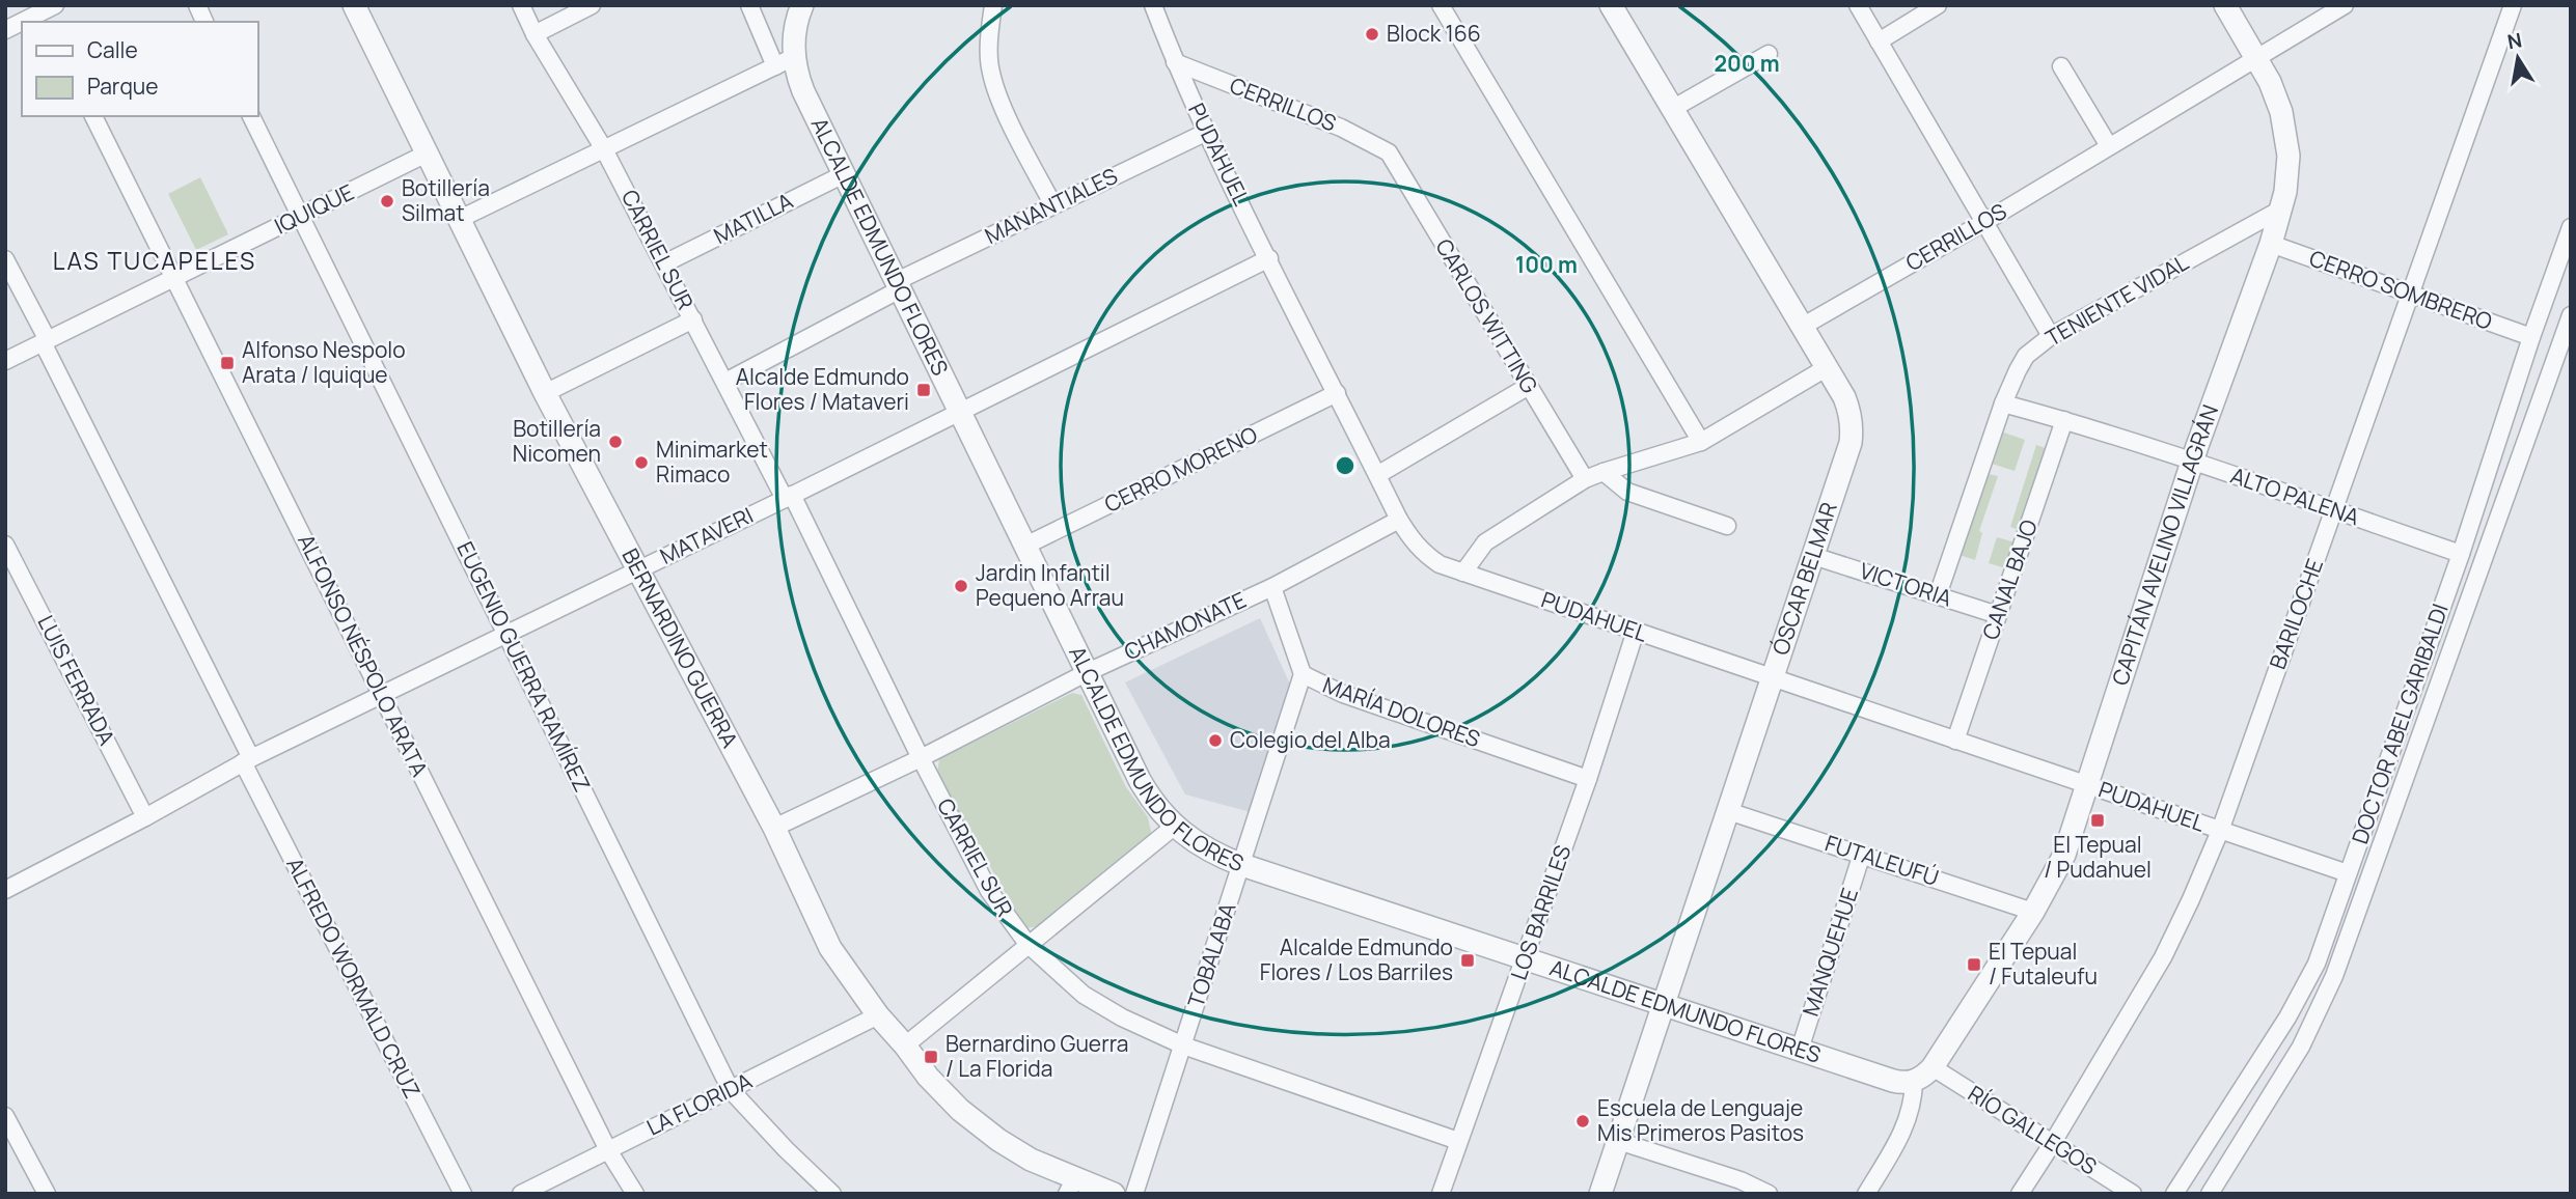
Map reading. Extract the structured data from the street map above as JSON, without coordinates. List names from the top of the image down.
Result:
{
  "streets": {
    "street": [
      "CERRILLOS",
      "PUDAHUEL",
      "MANANTIALES",
      "IQUIQUE",
      "MATILLA",
      "ALCALDE EDMUNDO FLORES",
      "CARRIEL SUR",
      "CERRO SOMBRERO",
      "TENIENTE VIDAL",
      "CARLOS WITTING",
      "CERRO MORENO",
      "ALTO PALENA",
      "MATAVERI",
      "CAPITÁN AVELINO VILLAGRÁN",
      "ÓSCAR BELMAR",
      "CANAL BAJO",
      "VICTORIA",
      "BARILOCHE",
      "CHAMONATE",
      "BERNARDINO GUERRA",
      "ALFONSO NÉSPOLO ARATA",
      "EUGENIO GUERRA RAMÍREZ",
      "LUIS FERRADA",
      "MARÍA DOLORES",
      "DOCTOR ABEL GARIBALDI",
      "FUTALEUFÚ",
      "LOS BARRILES",
      "MANQUEHUE",
      "TOBALABA",
      "ALFREDO WORMALD CRUZ",
      "LA FLORIDA",
      "RÍO GALLEGOS"
    ]
  },
  "crossings": [
    ["CERRILLOS", "PUDAHUEL"],
    ["CERRILLOS", "CARLOS WITTING"],
    ["CERRILLOS", "CAPITÁN AVELINO VILLAGRÁN"],
    ["CERRILLOS", "ÓSCAR BELMAR"],
    ["PUDAHUEL", "MANANTIALES"],
    ["PUDAHUEL", "CERRO MORENO"],
    ["PUDAHUEL", "MATAVERI"],
    ["PUDAHUEL", "CAPITÁN AVELINO VILLAGRÁN"],
    ["PUDAHUEL", "ÓSCAR BELMAR"],
    ["PUDAHUEL", "CANAL BAJO"],
    ["PUDAHUEL", "BARILOCHE"],
    ["PUDAHUEL", "CHAMONATE"],
    ["PUDAHUEL", "DOCTOR ABEL GARIBALDI"],
    ["PUDAHUEL", "LOS BARRILES"],
    ["MANANTIALES", "ALCALDE EDMUNDO FLORES"],
    ["MANANTIALES", "CARRIEL SUR"],
    ["IQUIQUE", "BERNARDINO GUERRA"],
    ["IQUIQUE", "ALFONSO NÉSPOLO ARATA"],
    ["IQUIQUE", "EUGENIO GUERRA RAMÍREZ"],
    ["IQUIQUE", "ALFREDO WORMALD CRUZ"],
    ["MATILLA", "ALCALDE EDMUNDO FLORES"],
    ["MATILLA", "CARRIEL SUR"],
    ["ALCALDE EDMUNDO FLORES", "CERRO MORENO"],
    ["ALCALDE EDMUNDO FLORES", "MATAVERI"],
    ["ALCALDE EDMUNDO FLORES", "CAPITÁN AVELINO VILLAGRÁN"],
    ["ALCALDE EDMUNDO FLORES", "ÓSCAR BELMAR"],
    ["ALCALDE EDMUNDO FLORES", "CHAMONATE"],
    ["ALCALDE EDMUNDO FLORES", "LOS BARRILES"],
    ["ALCALDE EDMUNDO FLORES", "MANQUEHUE"],
    ["ALCALDE EDMUNDO FLORES", "TOBALABA"],
    ["CARRIEL SUR", "MATAVERI"],
    ["CARRIEL SUR", "CHAMONATE"],
    ["CARRIEL SUR", "LOS BARRILES"],
    ["CARRIEL SUR", "TOBALABA"],
    ["CERRO SOMBRERO", "CAPITÁN AVELINO VILLAGRÁN"],
    ["CERRO SOMBRERO", "BARILOCHE"],
    ["CERRO SOMBRERO", "DOCTOR ABEL GARIBALDI"],
    ["TENIENTE VIDAL", "ALTO PALENA"],
    ["TENIENTE VIDAL", "CAPITÁN AVELINO VILLAGRÁN"],
    ["TENIENTE VIDAL", "VICTORIA"],
    ["ALTO PALENA", "CAPITÁN AVELINO VILLAGRÁN"],
    ["ALTO PALENA", "CANAL BAJO"],
    ["ALTO PALENA", "BARILOCHE"],
    ["ALTO PALENA", "DOCTOR ABEL GARIBALDI"],
    ["MATAVERI", "BERNARDINO GUERRA"],
    ["MATAVERI", "ALFONSO NÉSPOLO ARATA"],
    ["MATAVERI", "EUGENIO GUERRA RAMÍREZ"],
    ["MATAVERI", "LUIS FERRADA"],
    ["MATAVERI", "ALFREDO WORMALD CRUZ"],
    ["CAPITÁN AVELINO VILLAGRÁN", "FUTALEUFÚ"],
    ["CAPITÁN AVELINO VILLAGRÁN", "RÍO GALLEGOS"],
    ["ÓSCAR BELMAR", "VICTORIA"],
    ["ÓSCAR BELMAR", "FUTALEUFÚ"],
    ["CANAL BAJO", "VICTORIA"],
    ["BARILOCHE", "RÍO GALLEGOS"],
    ["CHAMONATE", "BERNARDINO GUERRA"],
    ["CHAMONATE", "MARÍA DOLORES"],
    ["BERNARDINO GUERRA", "LA FLORIDA"],
    ["ALFONSO NÉSPOLO ARATA", "LA FLORIDA"],
    ["EUGENIO GUERRA RAMÍREZ", "LA FLORIDA"],
    ["MARÍA DOLORES", "LOS BARRILES"],
    ["MARÍA DOLORES", "TOBALABA"],
    ["FUTALEUFÚ", "MANQUEHUE"]
  ],
  "districts": ["LAS TUCAPELES"],
  "places": {
    "other": [
      "Block 166",
      "Botillería Silmat",
      "Botillería Nicomen",
      "Minimarket Rimaco",
      "Jardin Infantil Pequeno Arrau",
      "Colegio del Alba",
      "Escuela de Lenguaje Mis Primeros Pasitos"
    ],
    "transit": [
      "Alfonso Nespolo Arata / Iquique",
      "Alcalde Edmundo Flores / Mataveri",
      "El Tepual / Pudahuel",
      "Alcalde Edmundo Flores / Los Barriles",
      "El Tepual / Futaleufu",
      "Bernardino Guerra / La Florida"
    ]
  },
  "legend": ["Calle", "Parque"],
  "north": "top",
  "rings": ["200 m", "100 m"]
}
